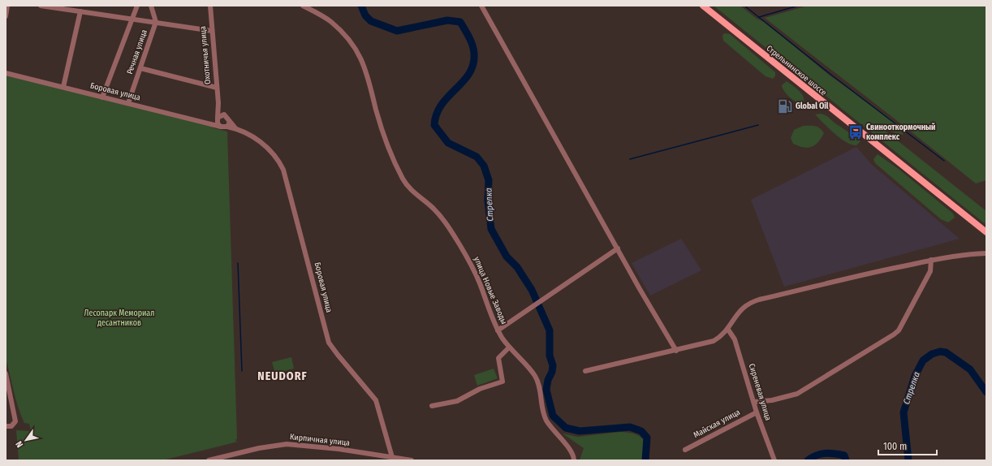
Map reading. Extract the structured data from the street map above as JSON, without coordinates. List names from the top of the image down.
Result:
{
  "streets": {
    "main road": ["Стрельнинское шоссе"],
    "street": [
      "Речная улица",
      "Охотничья улица",
      "Боровая улица",
      "улица Новые Заводы",
      "Сиреневая улица",
      "Майская улица",
      "Кирпичная улица"
    ]
  },
  "crossings": [
    ["Речная улица", "Боровая улица"],
    ["Охотничья улица", "Боровая улица"],
    ["Боровая улица", "Кирпичная улица"],
    ["Сиреневая улица", "Майская улица"]
  ],
  "districts": ["NEUDORF"],
  "water": ["Стрелка"],
  "parks": ["Лесопарк Мемориал десантников"],
  "places": {
    "fuel station": ["Global Oil"],
    "bus stop": ["Свинооткормочный комплекс"]
  },
  "scale_bar": "100 m",
  "north": "bottom left"
}
